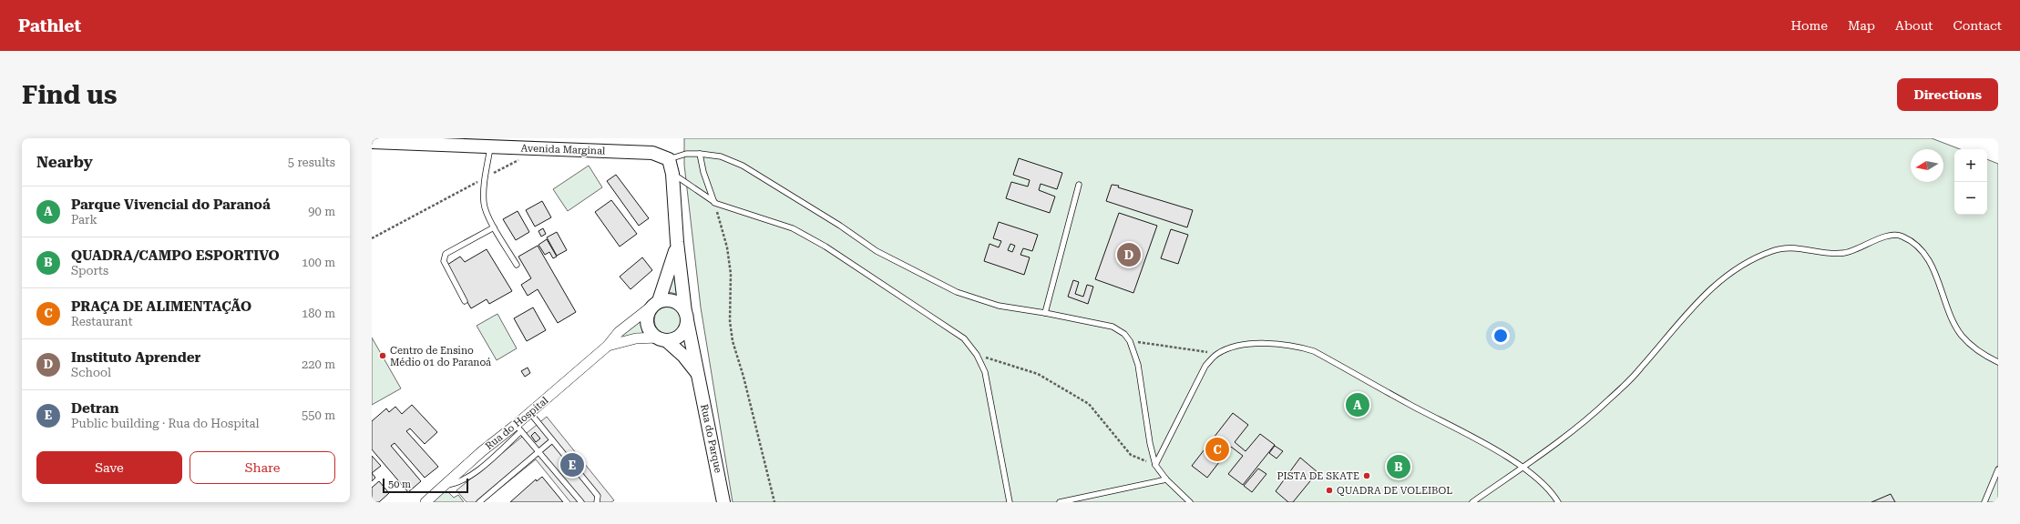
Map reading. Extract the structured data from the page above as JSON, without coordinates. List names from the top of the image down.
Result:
{
  "streets": {
    "street": ["Avenida Marginal", "Rua do Hospital", "Rua do Parque"]
  },
  "places": ["Centro de Ensino Médio 01 do Paranoá", "PISTA DE SKATE", "QUADRA DE VOLEIBOL"],
  "scale_bar": "50 m",
  "north": "left",
  "page": {
    "header": "Pathlet",
    "nav": [
      "Home",
      "Map",
      "About",
      "Contact"
    ],
    "buttons": [
      "Directions",
      ["Save", "Share"]
    ],
    "title": "Find us",
    "heading": ["Nearby", "5 results"],
    "map_buttons": ["+", "−"],
    "list": [
      {
        "mark": "A",
        "name": "Parque Vivencial do Paranoá",
        "note": "Park",
        "value": "90 m"
      },
      {
        "mark": "B",
        "name": "QUADRA/CAMPO ESPORTIVO",
        "note": "Sports",
        "value": "100 m"
      },
      {
        "mark": "C",
        "name": "PRAÇA DE ALIMENTAÇÃO",
        "note": "Restaurant",
        "value": "180 m"
      },
      {
        "mark": "D",
        "name": "Instituto Aprender",
        "note": "School",
        "value": "220 m"
      },
      {
        "mark": "E",
        "name": "Detran",
        "note": "Public building · Rua do Hospital",
        "value": "550 m"
      }
    ],
    "pins": [
      "D",
      "A",
      "C",
      "E",
      "B"
    ],
    "scale": "50 m"
  }
}
